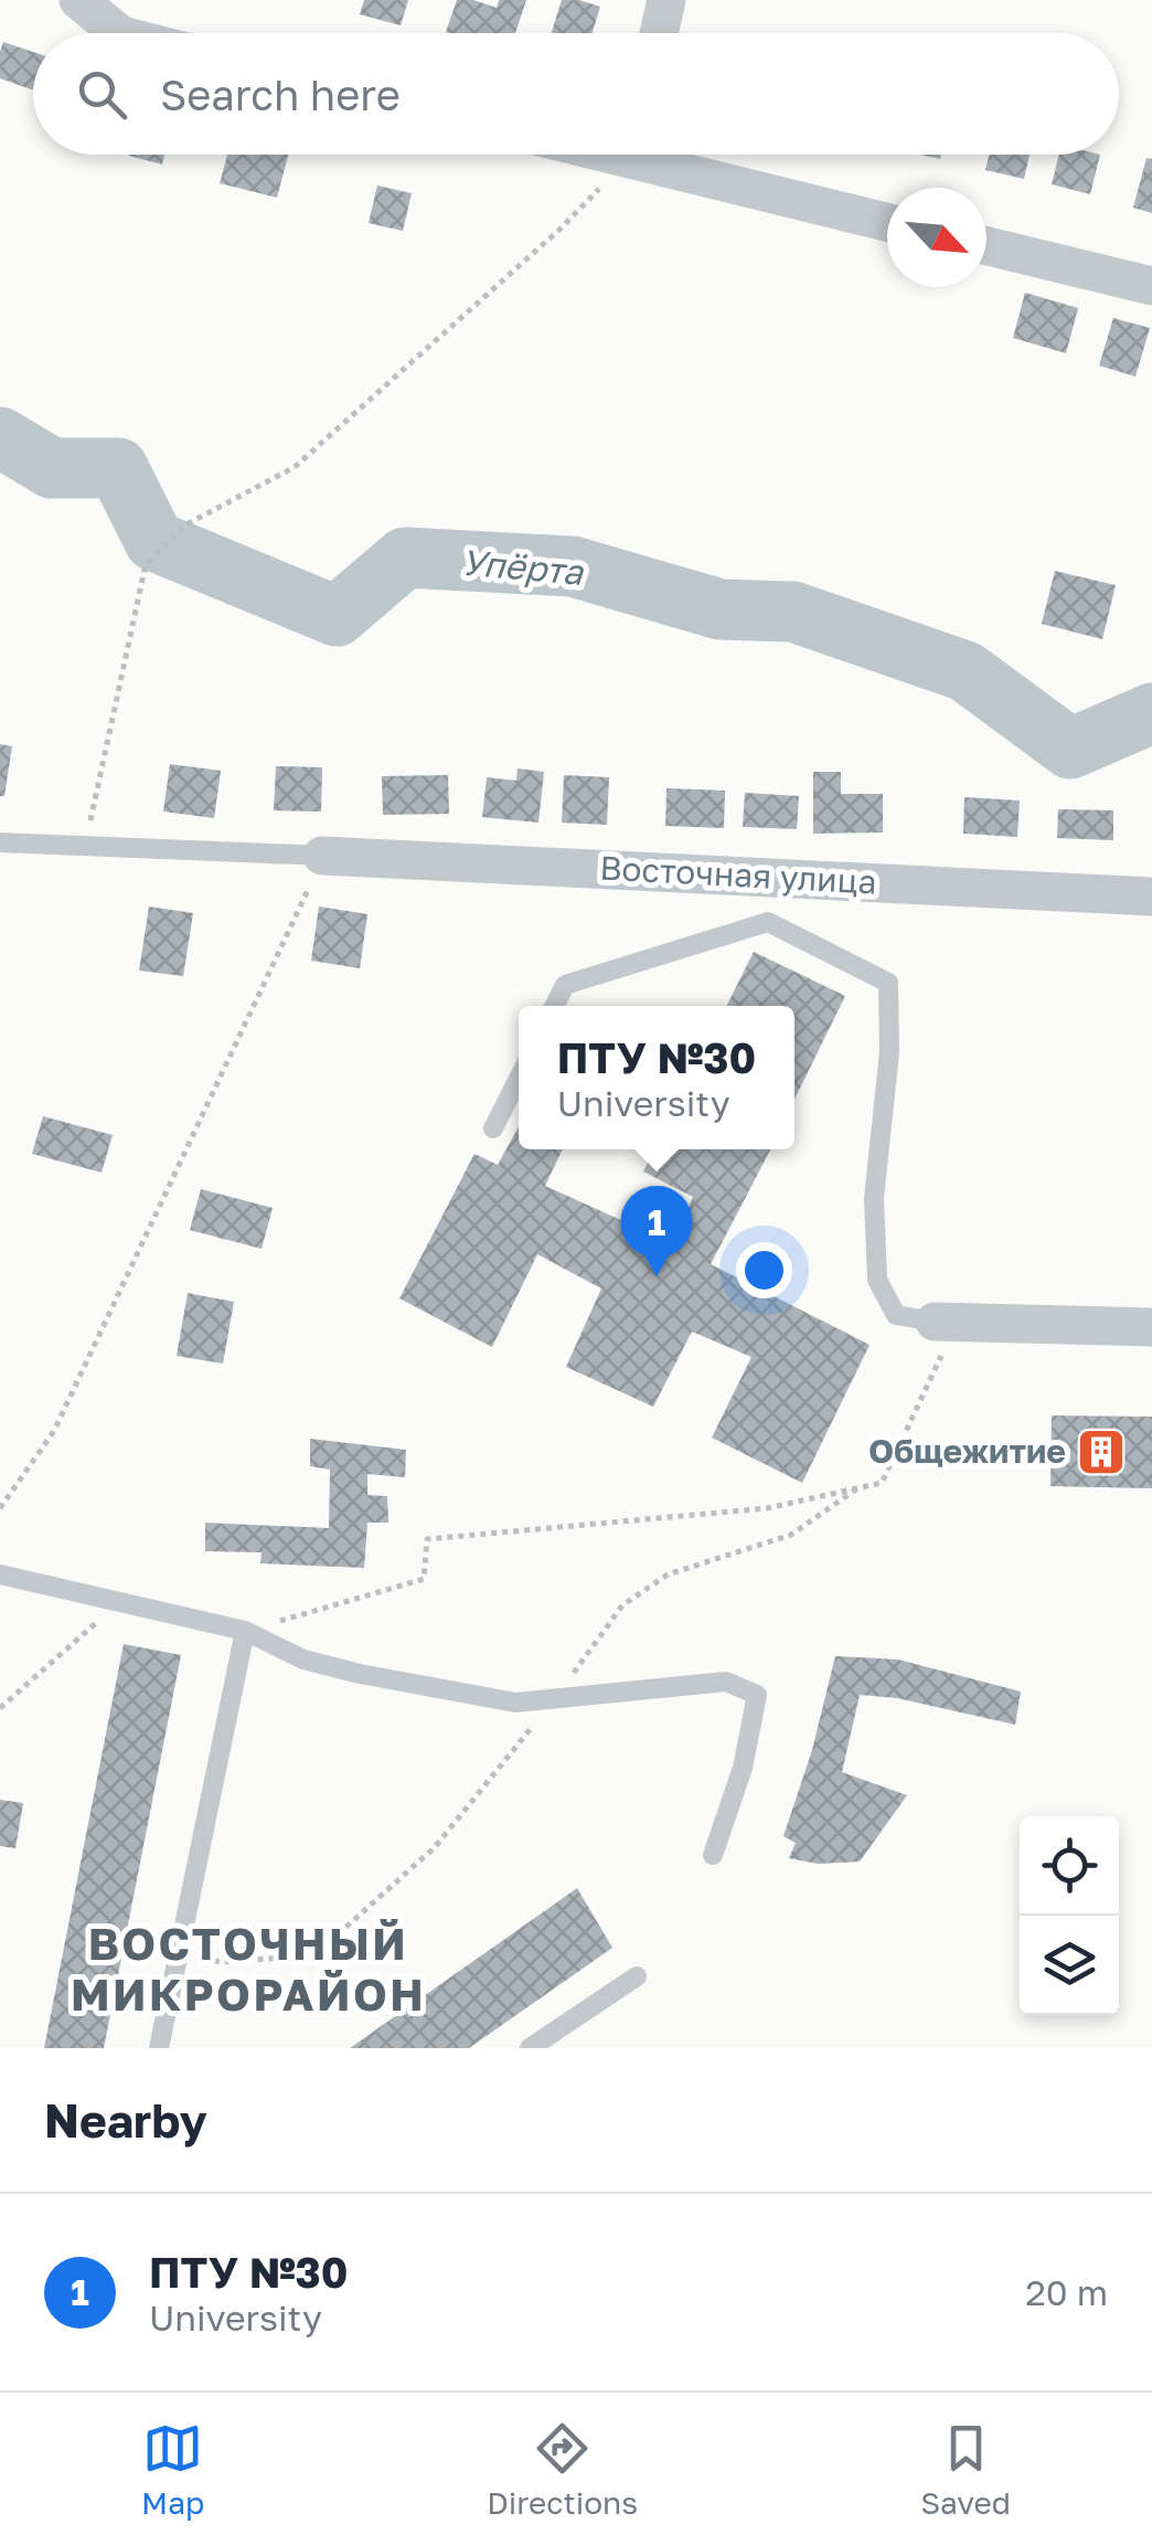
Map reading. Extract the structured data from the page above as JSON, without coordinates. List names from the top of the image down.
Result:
{
  "streets": {
    "street": ["Восточная улица"]
  },
  "districts": ["ВОСТОЧНЫЙ МИКРОРАЙОН"],
  "water": ["Упёрта"],
  "places": {
    "building": ["Общежитие"]
  },
  "north": "bottom right",
  "page": {
    "search": "Search here",
    "popup": ["ПТУ №30", "University"],
    "pins": "1",
    "heading": "Nearby",
    "list": [
      {
        "mark": "1",
        "name": "ПТУ №30",
        "note": "University",
        "value": "20 m"
      }
    ],
    "nav": ["Map", "Directions", "Saved"]
  }
}
